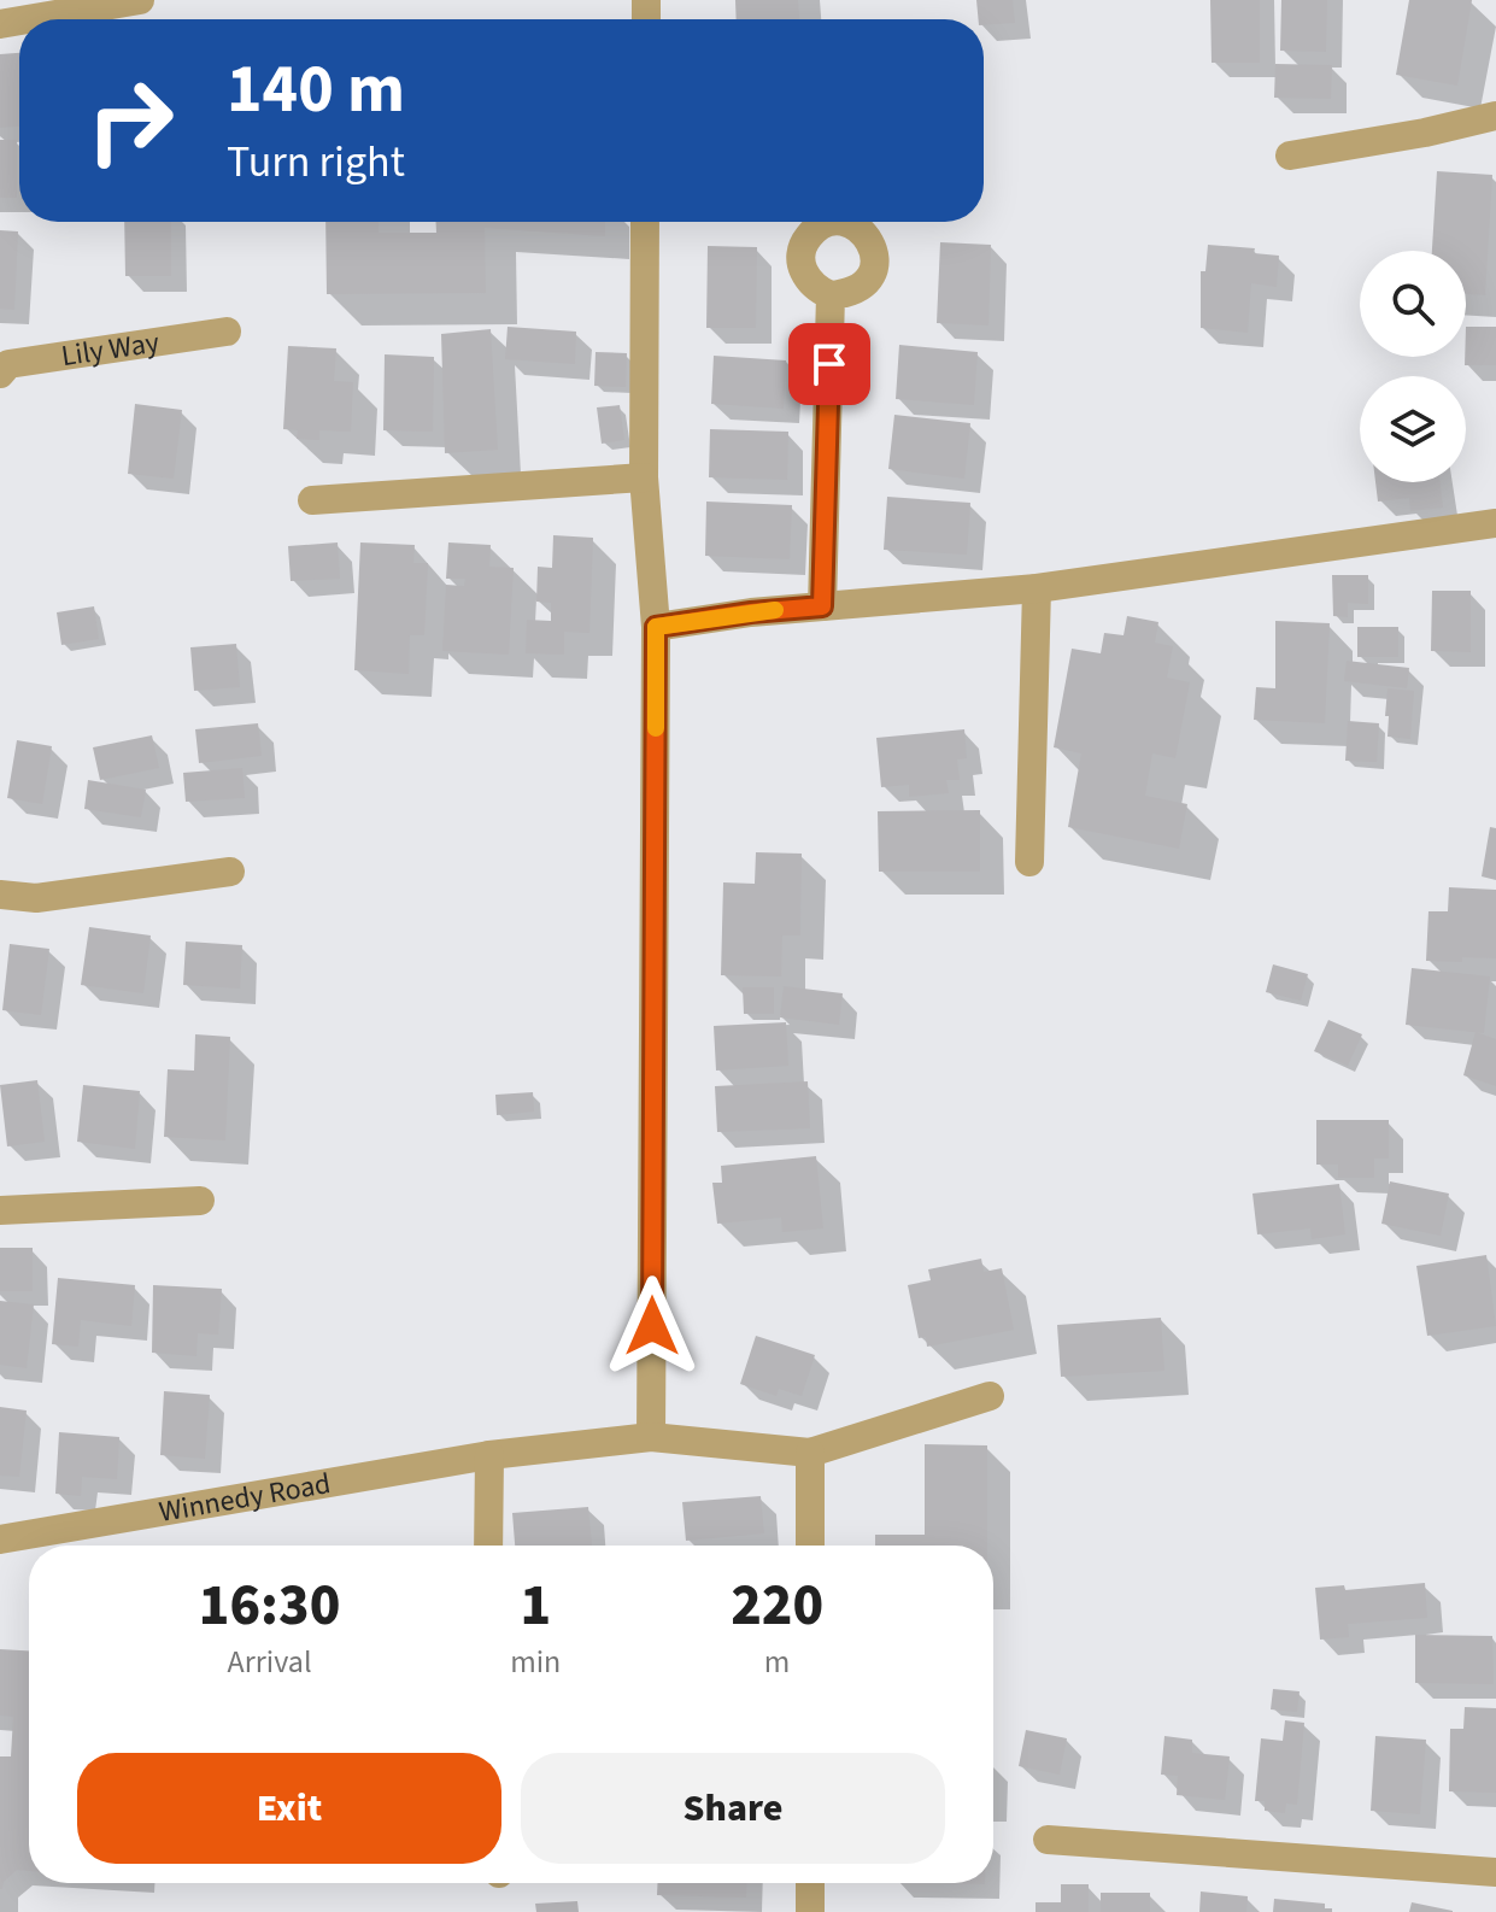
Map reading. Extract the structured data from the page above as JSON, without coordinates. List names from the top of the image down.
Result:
{
  "streets": {
    "street": ["Lily Way", "Winnedy Road"]
  },
  "page": {
    "turn": ["140 m", "Turn right"],
    "eta": [
      "16:30",
      "Arrival",
      "1",
      "min",
      "220",
      "m"
    ],
    "buttons": ["Exit", "Share"]
  }
}
